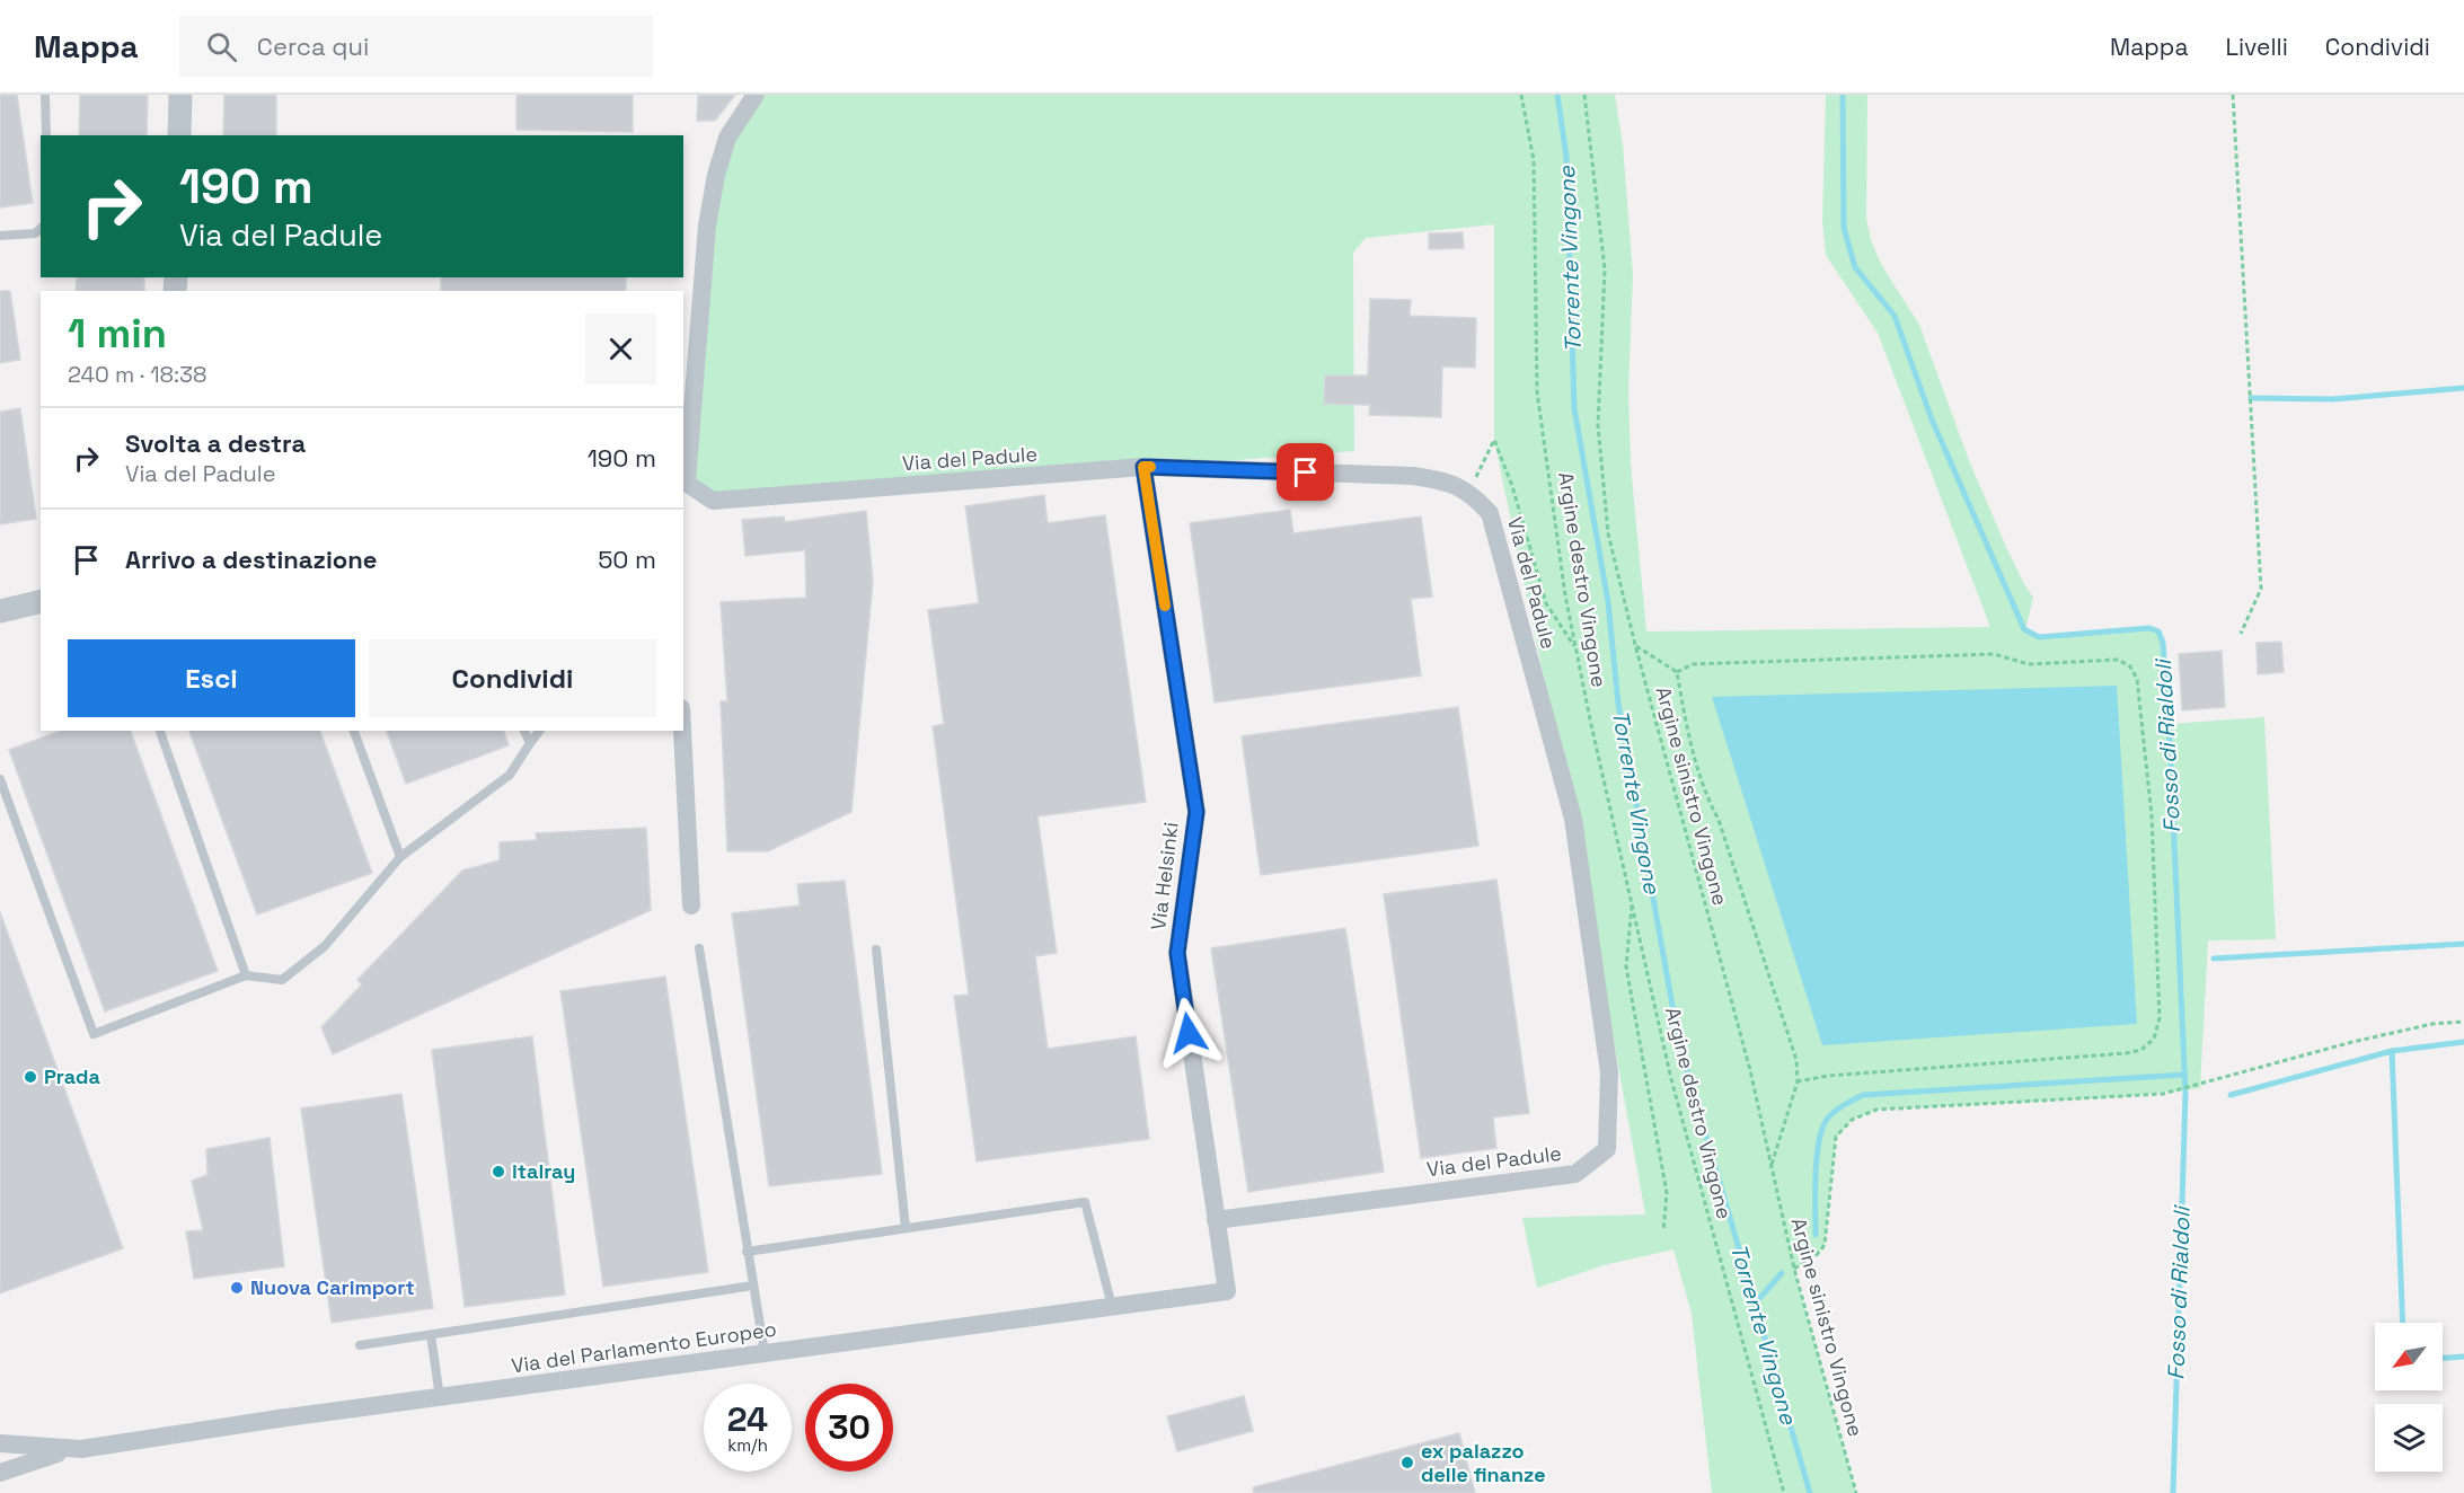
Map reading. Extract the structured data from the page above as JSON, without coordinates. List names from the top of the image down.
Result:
{
  "streets": {
    "street": ["Via del Padule", "Via Helsinki", "Via del Parlamento Europeo"],
    "path": ["Argine destro Vingone", "Argine sinistro Vingone"]
  },
  "crossings": [
    ["Via del Padule", "Via Helsinki"],
    ["Via Helsinki", "Via del Parlamento Europeo"]
  ],
  "water": ["Torrente Vingone", "Fosso di Rialdoli"],
  "places": [
    "Prada",
    "italray",
    "Nuova Carimport",
    "ex palazzo delle finanze"
  ],
  "north": "bottom left",
  "page": {
    "header": "Mappa",
    "search": "Cerca qui",
    "nav": ["Mappa", "Livelli", "Condividi"],
    "turn": ["190 m", "Via del Padule"],
    "heading": ["1 min", "240 m · 18:38"],
    "list": [
      {
        "name": "Svolta a destra",
        "note": "Via del Padule",
        "value": "190 m"
      },
      {
        "name": "Arrivo a destinazione",
        "value": "50 m"
      }
    ],
    "buttons": ["Esci", "Condividi"],
    "speed": "24 km/h",
    "limit": "30"
  }
}
